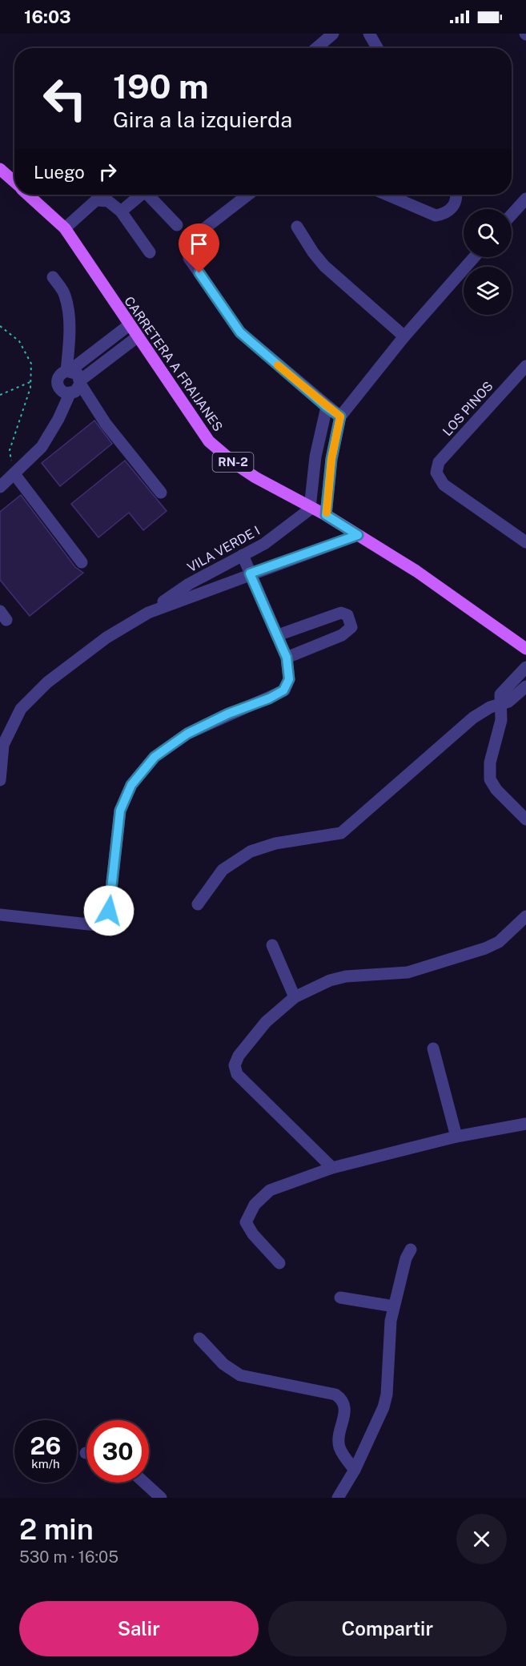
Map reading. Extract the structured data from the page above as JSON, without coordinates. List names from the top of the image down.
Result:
{
  "streets": {
    "main road": ["CARRETERA A FRAIJANES", "RN-2"],
    "street": ["LOS PINOS", "VILA VERDE I"]
  },
  "crossings": [
    ["CARRETERA A FRAIJANES", "VILA VERDE I"]
  ],
  "page": {
    "status": "16:03",
    "turn": ["190 m", "Gira a la izquierda"],
    "then": "Luego",
    "speed": "26 km/h",
    "limit": "30",
    "heading": ["2 min", "530 m · 16:05"],
    "buttons": ["Salir", "Compartir"]
  }
}
